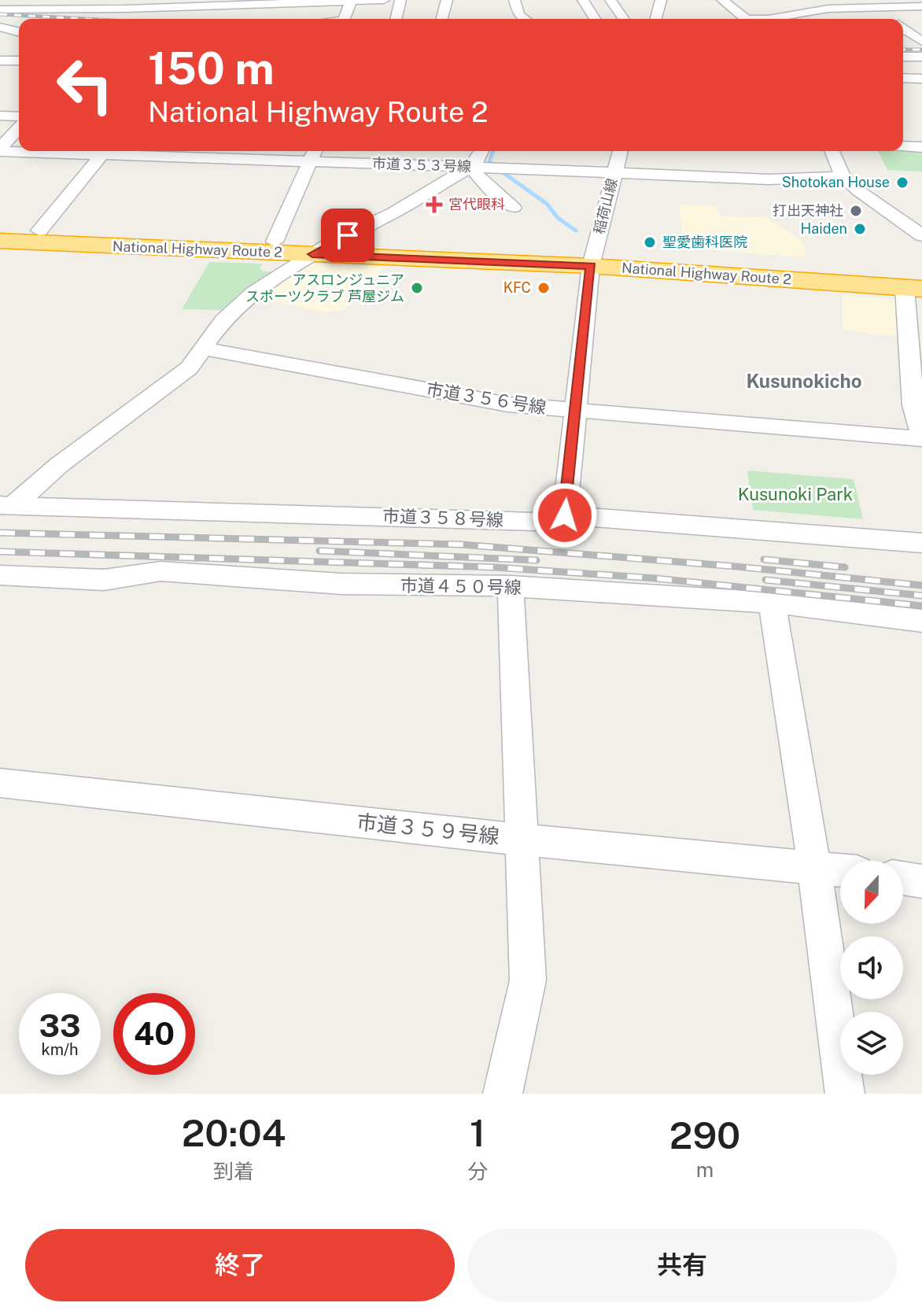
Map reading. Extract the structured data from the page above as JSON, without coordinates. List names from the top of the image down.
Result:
{
  "streets": {
    "highway": ["National Highway Route 2"],
    "street": [
      "市道３５３号線",
      "稲荷山線",
      "市道３５６号線",
      "市道３５８号線",
      "市道４５０号線",
      "市道３５９号線"
    ]
  },
  "crossings": [
    ["市道３５３号線", "稲荷山線"],
    ["稲荷山線", "National Highway Route 2"],
    ["稲荷山線", "市道３５６号線"],
    ["稲荷山線", "市道３５８号線"]
  ],
  "districts": ["Kusunokicho"],
  "parks": ["Kusunoki Park"],
  "places": {
    "other": [
      "Shotokan House",
      "打出天神社",
      "Haiden",
      "聖愛歯科医院",
      "アスロンジュニア スポーツクラブ 芦屋ジム",
      "KFC"
    ],
    "health": ["宮代眼科"]
  },
  "north": "bottom",
  "page": {
    "turn": ["150 m", "National Highway Route 2"],
    "speed": "33 km/h",
    "limit": "40",
    "eta": [
      "20:04",
      "到着",
      "1",
      "分",
      "290",
      "m"
    ],
    "buttons": ["終了", "共有"]
  }
}
